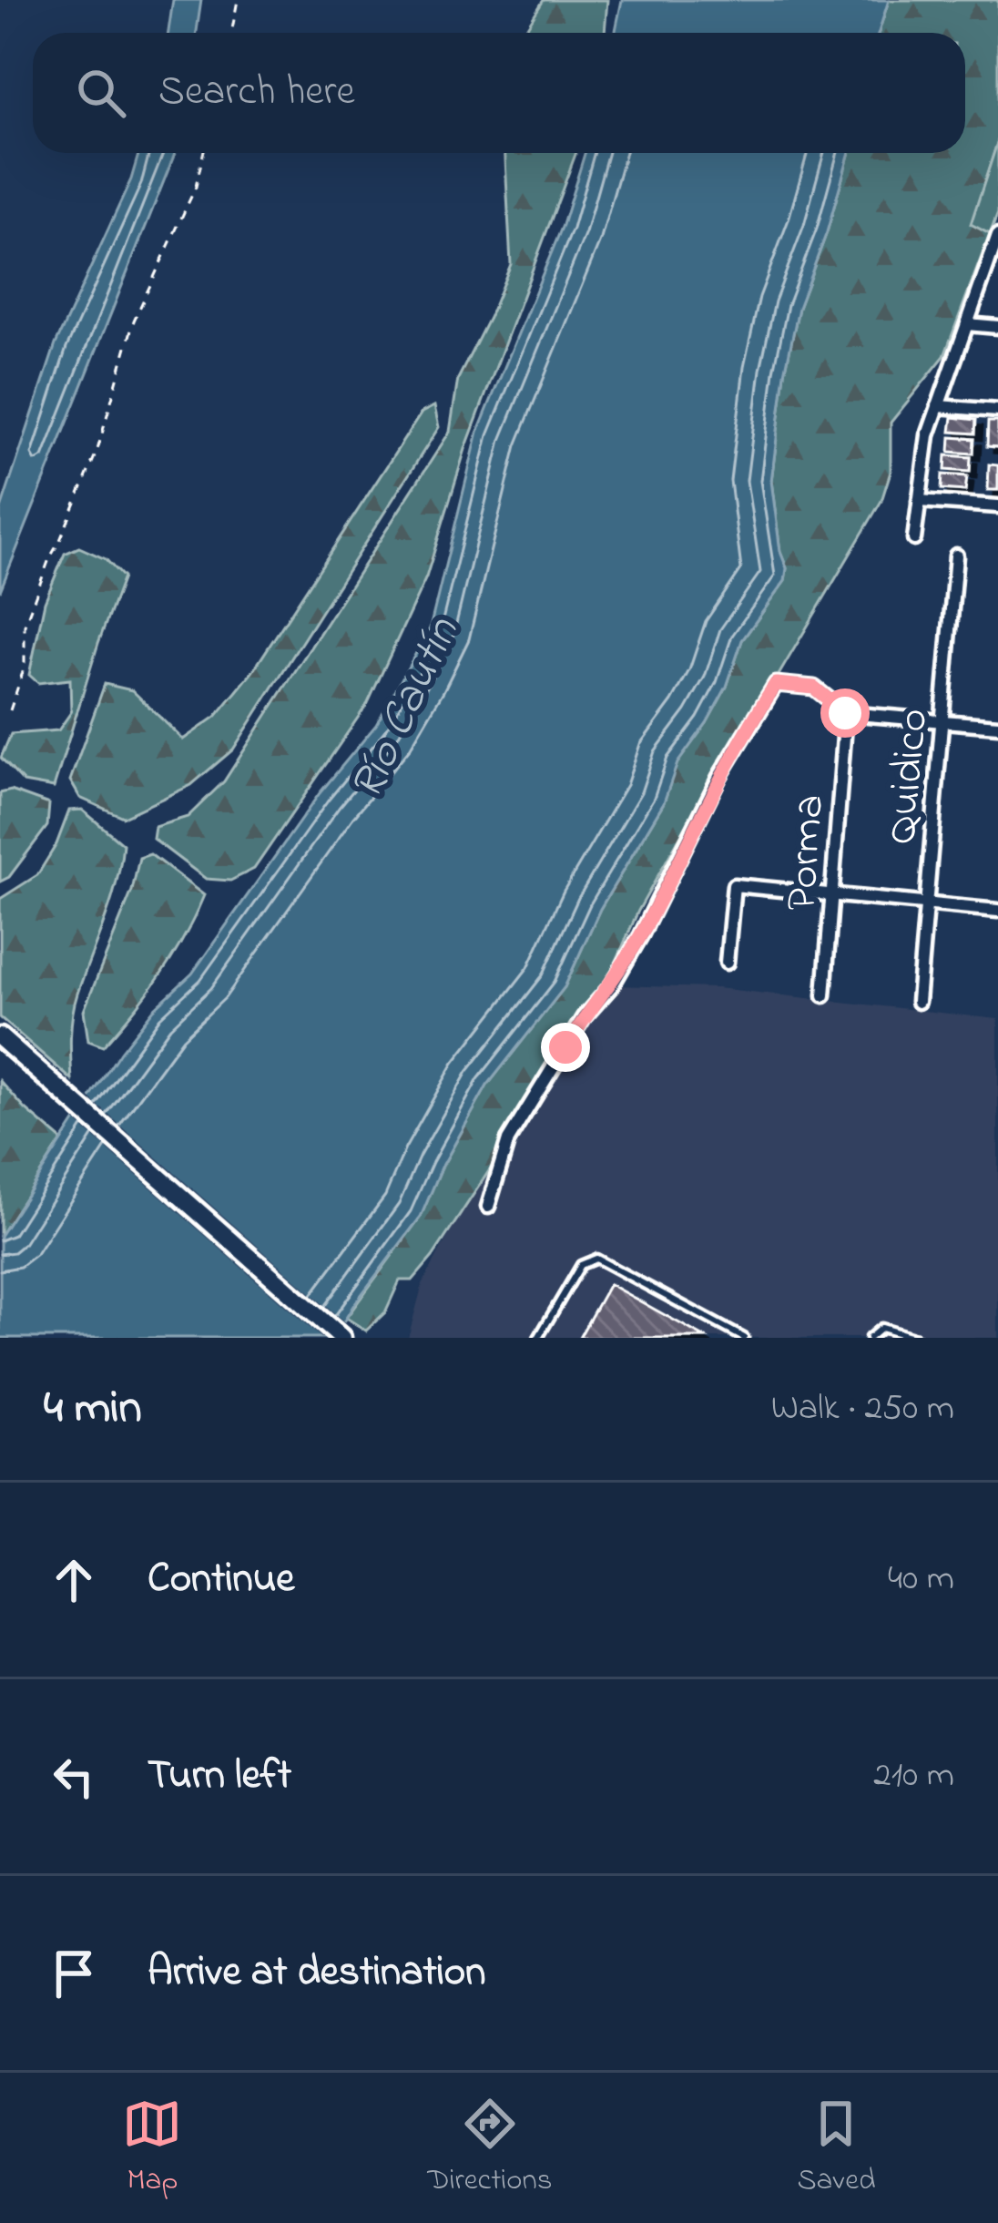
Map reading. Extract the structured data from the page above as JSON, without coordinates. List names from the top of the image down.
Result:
{
  "streets": {
    "street": ["Quidico", "Porma"]
  },
  "water": ["Río Cautín"],
  "page": {
    "search": "Search here",
    "heading": ["4 min", "Walk · 250 m"],
    "list": [
      ["Continue", "40 m"],
      ["Turn left", "210 m"],
      "Arrive at destination"
    ],
    "nav": ["Map", "Directions", "Saved"]
  }
}
